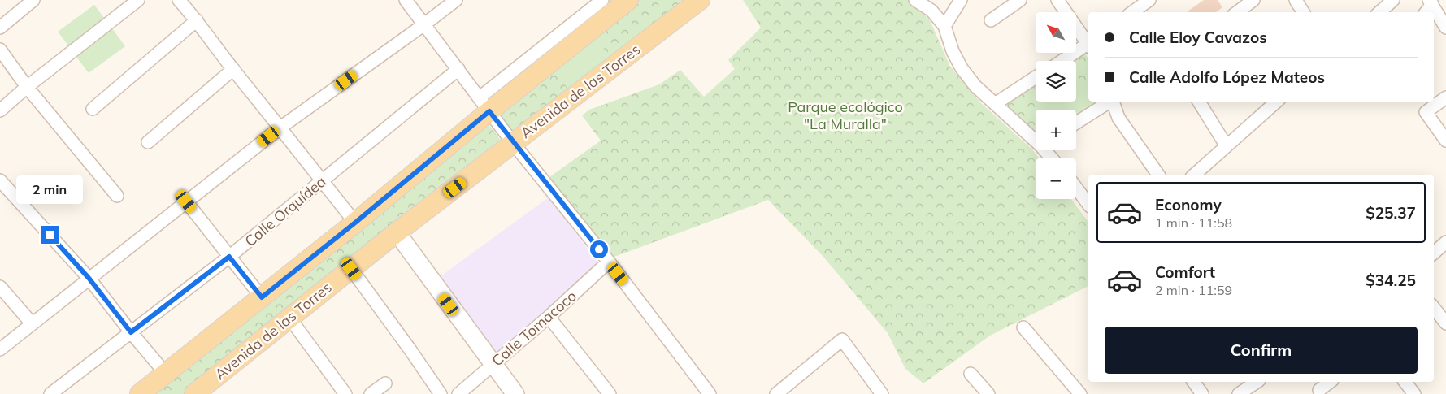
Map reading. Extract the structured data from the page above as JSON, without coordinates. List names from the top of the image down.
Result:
{
  "streets": {
    "main road": ["Avenida de las Torres"],
    "street": ["Calle Orquídea", "Calle Tomacoco"]
  },
  "parks": ["Parque ecológico \"La Muralla\""],
  "north": "top left",
  "page": {
    "map_buttons": ["+", "−"],
    "banner": ["Calle Eloy Cavazos", "Calle Adolfo López Mateos"],
    "bubble": "2 min",
    "list": [
      {
        "name": "Economy",
        "note": "1 min · 11:58",
        "value": "$25.37"
      },
      {
        "name": "Comfort",
        "note": "2 min · 11:59",
        "value": "$34.25"
      }
    ],
    "buttons": "Confirm"
  }
}
